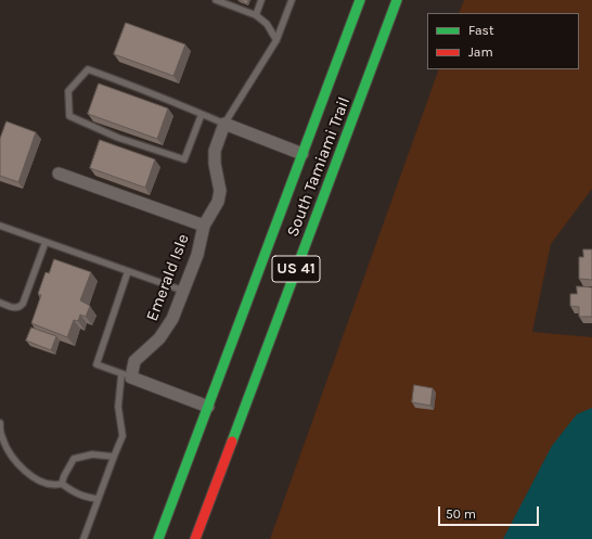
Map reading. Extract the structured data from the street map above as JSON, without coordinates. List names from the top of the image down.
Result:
{
  "streets": {
    "main road": ["South Tamiami Trail", "US 41"],
    "street": ["Emerald Isle"]
  },
  "legend": ["Fast", "Jam"],
  "scale_bar": "50 m"
}
